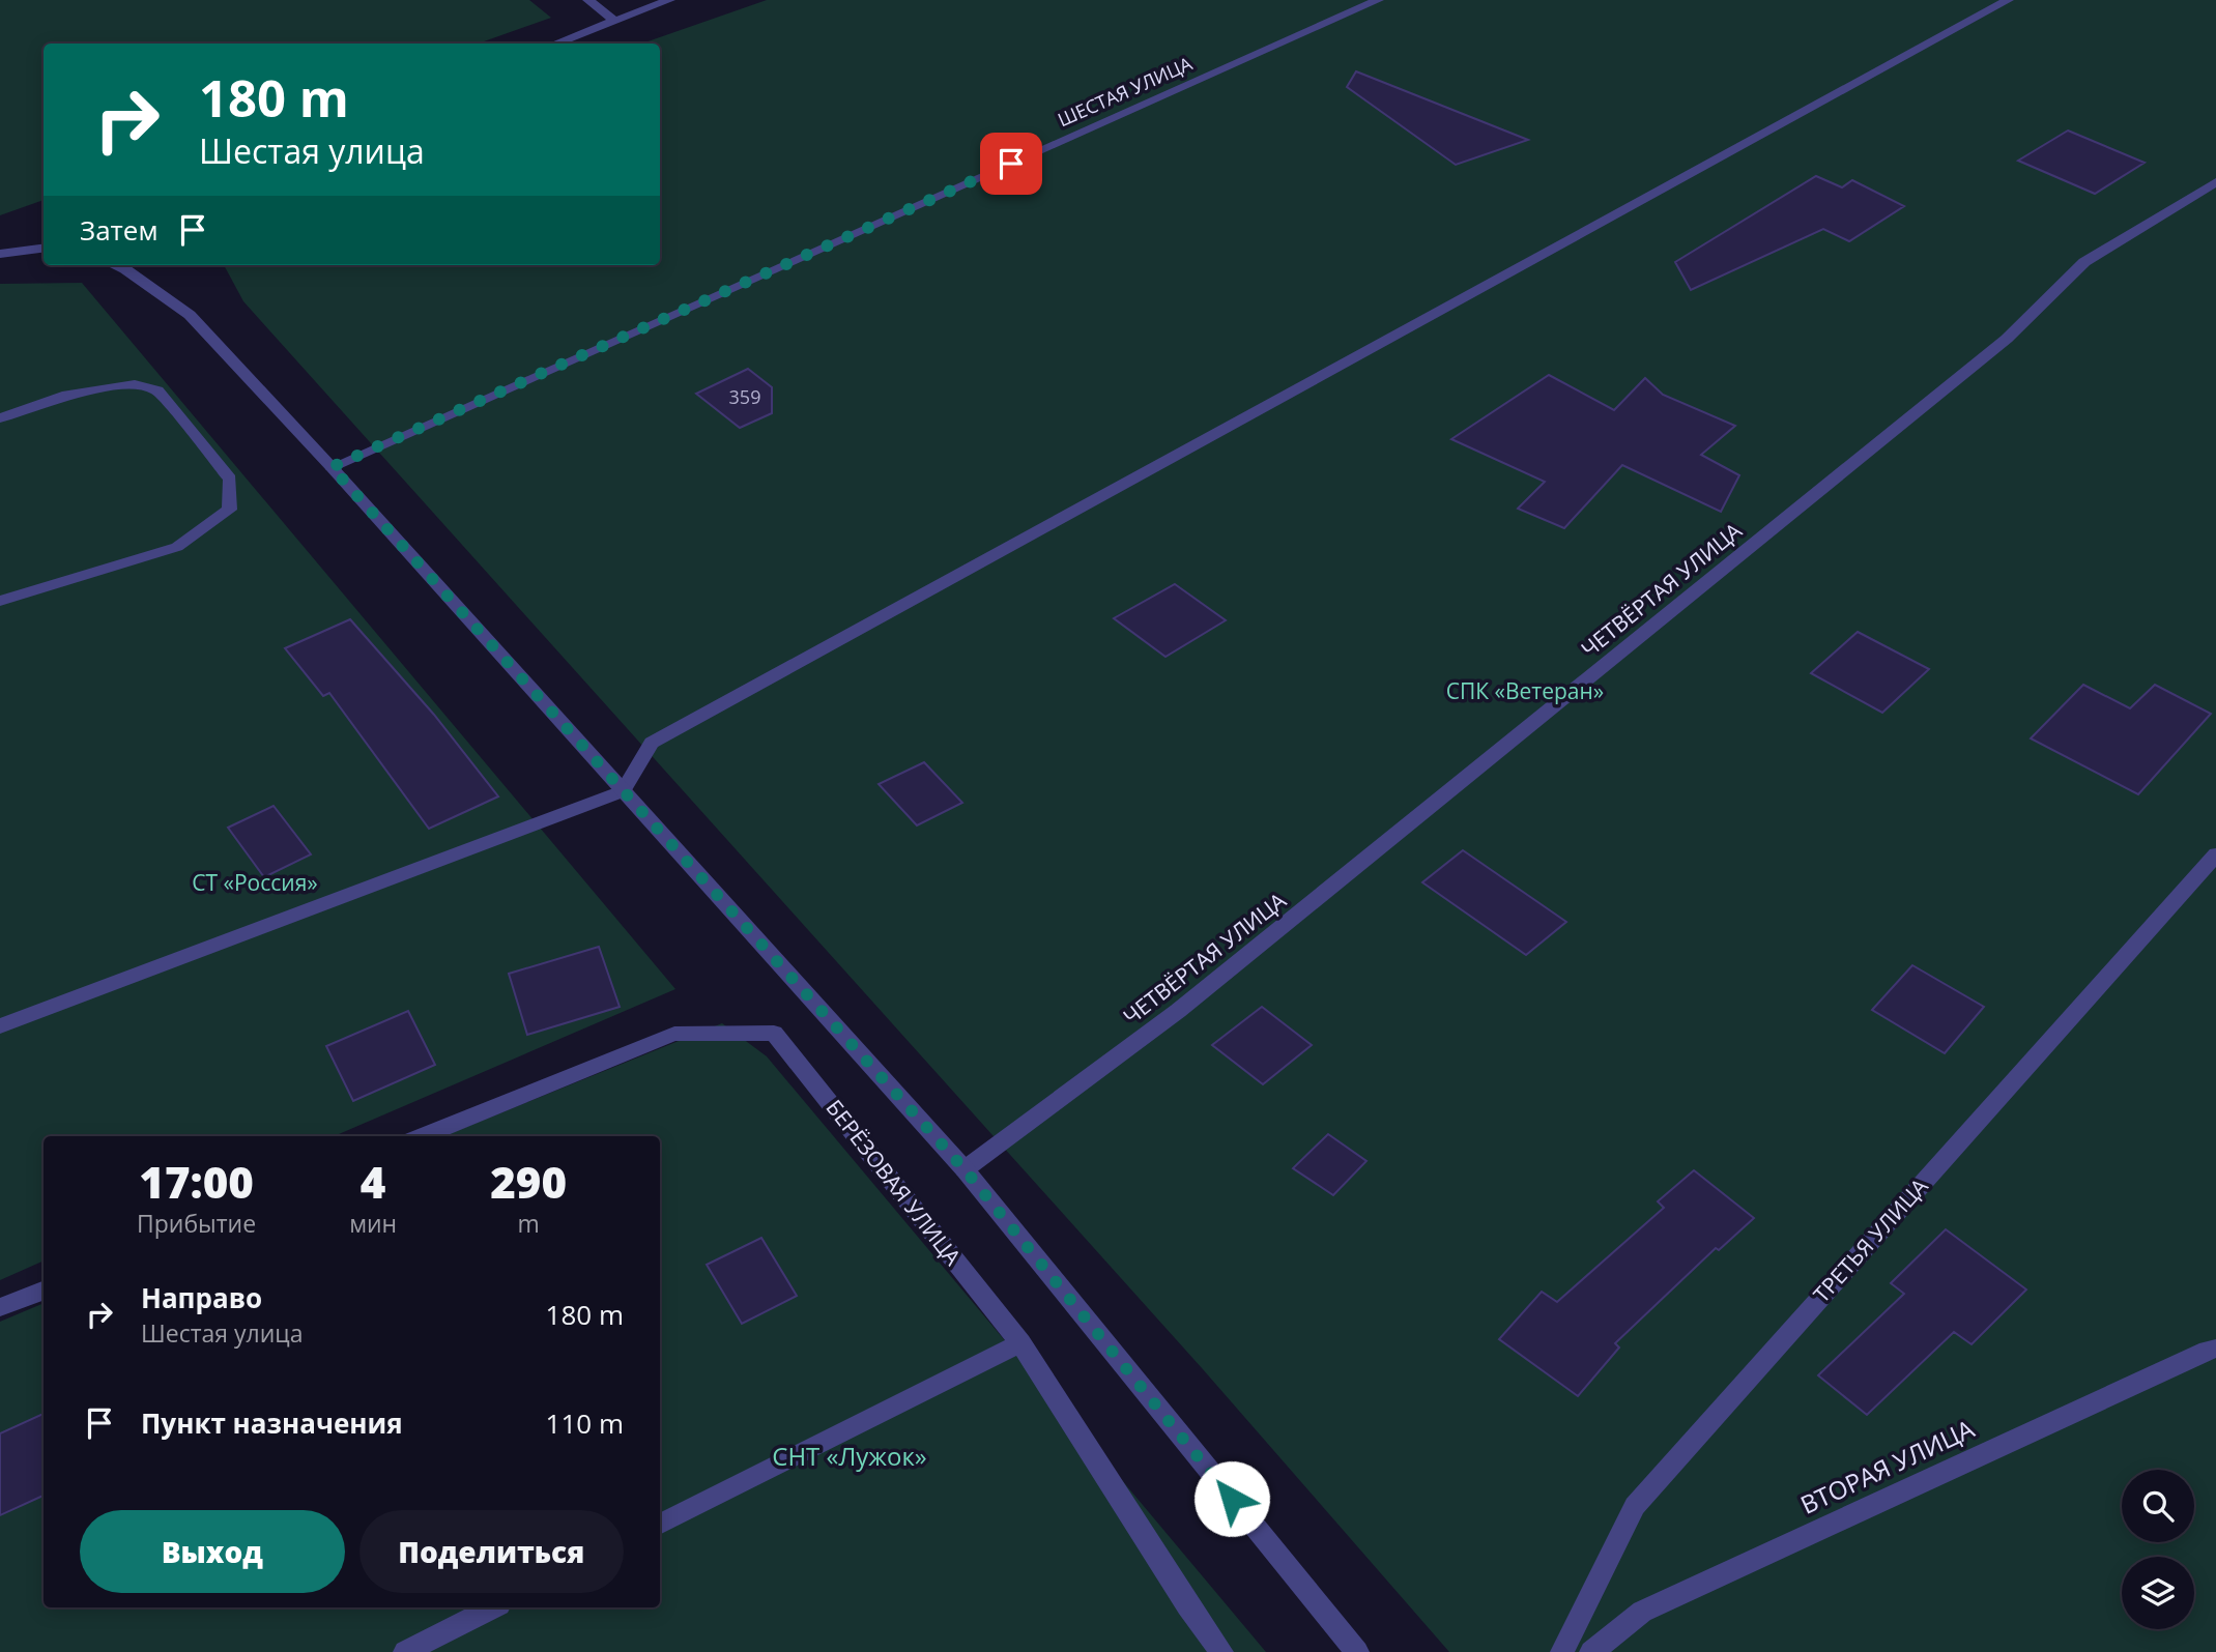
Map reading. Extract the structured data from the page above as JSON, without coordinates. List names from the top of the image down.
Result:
{
  "streets": {
    "street": [
      "ШЕСТАЯ УЛИЦА",
      "ЧЕТВЁРТАЯ УЛИЦА",
      "БЕРЁЗОВАЯ УЛИЦА",
      "ТРЕТЬЯ УЛИЦА",
      "ВТОРАЯ УЛИЦА"
    ]
  },
  "parks": ["СПК «Ветеран»", "СТ «Россия»", "СНТ «Лужок»"],
  "house_numbers": ["359"],
  "page": {
    "turn": ["180 m", "Шестая улица"],
    "then": "Затем",
    "eta": [
      "17:00",
      "Прибытие",
      "4",
      "мин",
      "290",
      "m"
    ],
    "list": [
      {
        "name": "Направо",
        "note": "Шестая улица",
        "value": "180 m"
      },
      {
        "name": "Пункт назначения",
        "value": "110 m"
      }
    ],
    "buttons": ["Выход", "Поделиться"]
  }
}
